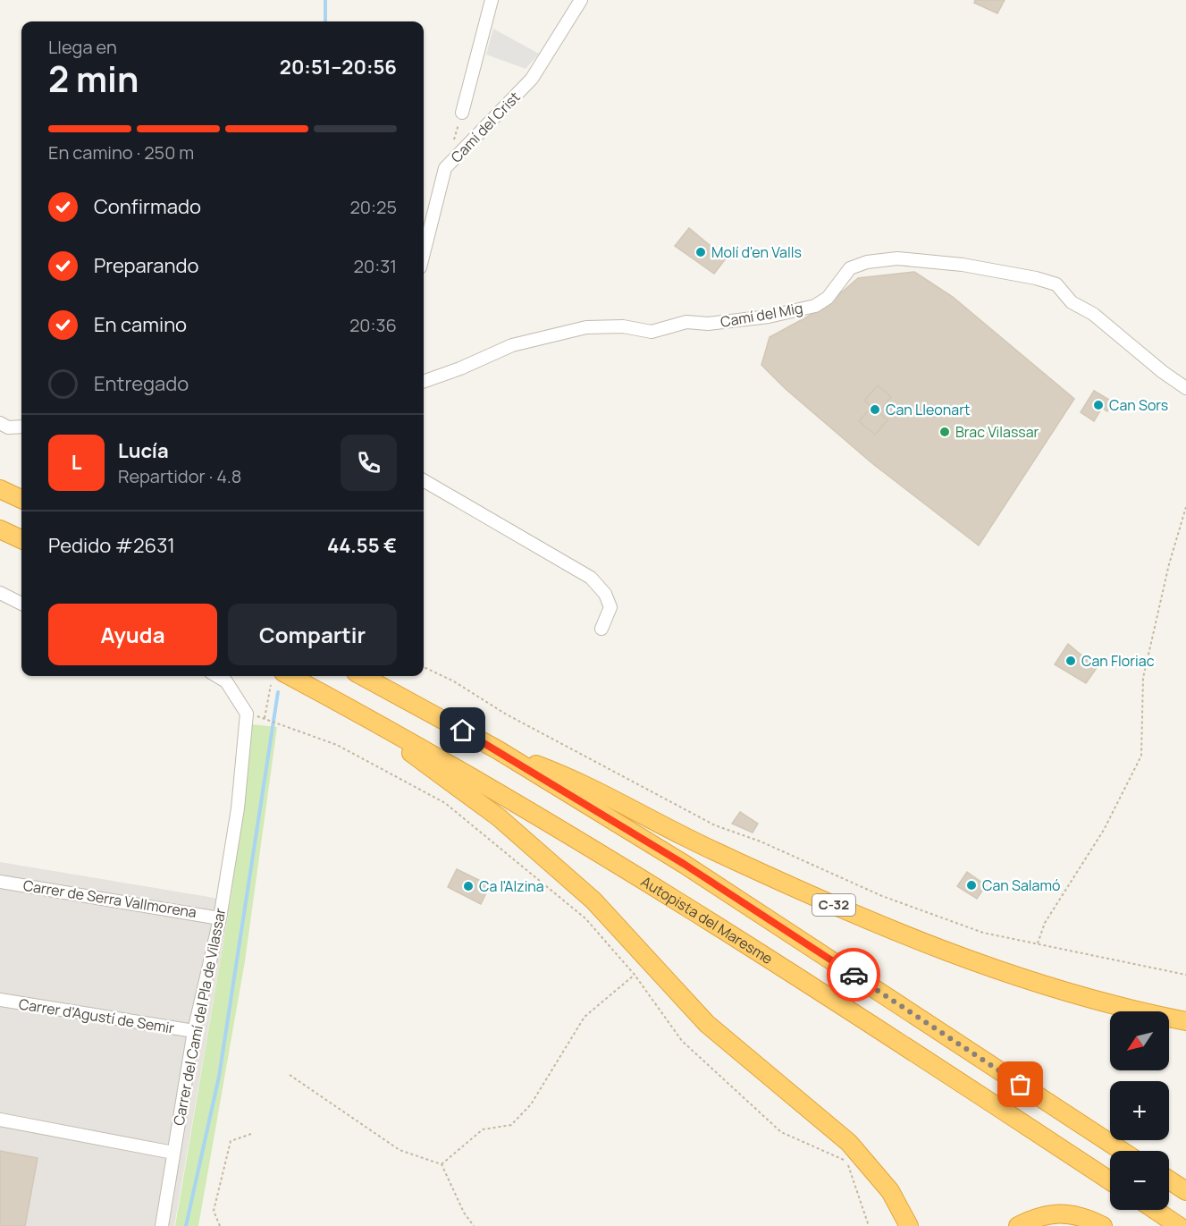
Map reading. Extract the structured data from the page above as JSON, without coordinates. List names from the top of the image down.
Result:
{
  "streets": {
    "highway": ["C-32", "Autopista del Maresme"],
    "street": [
      "Camí del Crist",
      "Camí del Mig",
      "Carrer de Serra Vallmorena",
      "Carrer d'Agustí de Semir",
      "Carrer del Camí del Pla de Vilassar"
    ]
  },
  "crossings": [
    ["Carrer de Serra Vallmorena", "Carrer del Camí del Pla de Vilassar"],
    ["Carrer d'Agustí de Semir", "Carrer del Camí del Pla de Vilassar"]
  ],
  "places": [
    "Molí d'en Valls",
    "Can Sors",
    "Can Lleonart",
    "Brac Vilassar",
    "Can Floriac",
    "Can Salamó",
    "Ca l'Alzina"
  ],
  "north": "bottom left",
  "page": {
    "heading": ["2 min", "Llega en", "20:51–20:56"],
    "panel": [
      "Lucía",
      "Repartidor · 4.8",
      "Pedido #2631",
      "44.55 €"
    ],
    "bar": "En camino · 250 m",
    "list": [
      ["Confirmado", "20:25"],
      ["Preparando", "20:31"],
      ["En camino", "20:36"],
      "Entregado"
    ],
    "round": "L",
    "buttons": ["Ayuda", "Compartir"],
    "map_buttons": ["+", "−"]
  }
}
